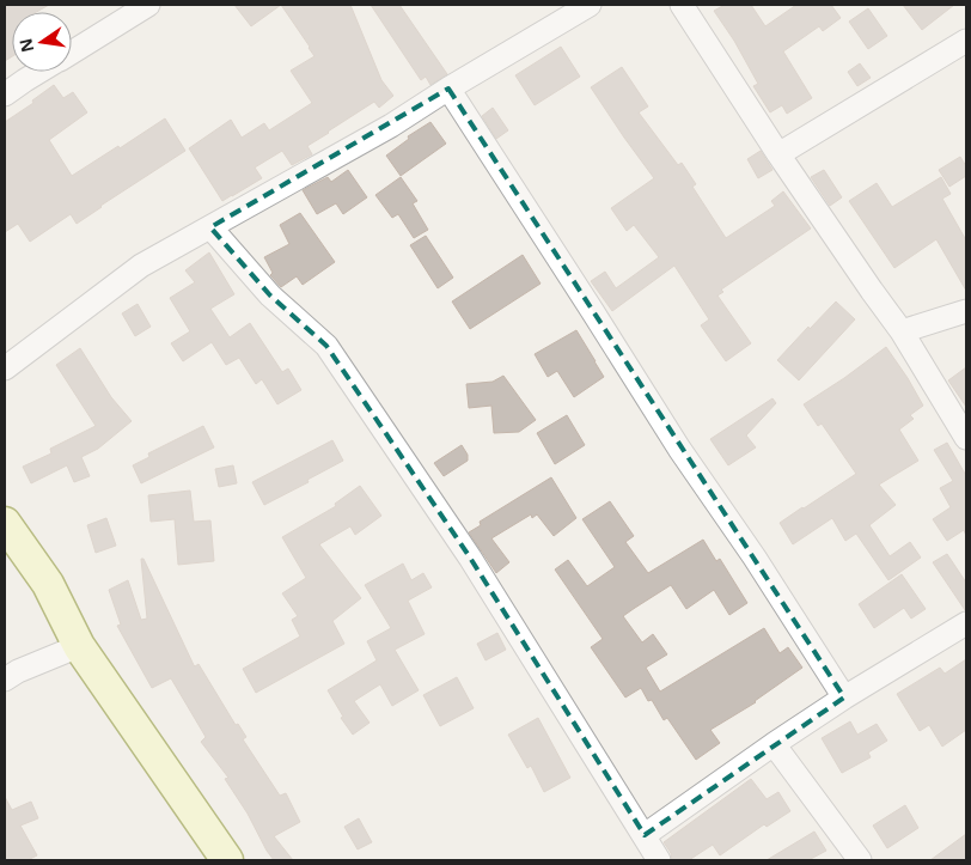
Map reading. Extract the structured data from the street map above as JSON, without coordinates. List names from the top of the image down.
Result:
{
  "north": "left"
}
